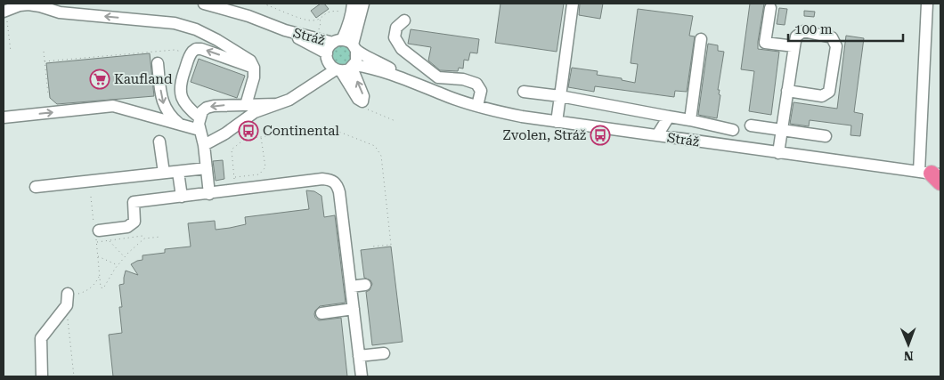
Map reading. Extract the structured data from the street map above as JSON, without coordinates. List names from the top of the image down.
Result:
{
  "streets": {
    "street": ["Stráž"]
  },
  "places": {
    "supermarket": ["Kaufland"],
    "bus stop": ["Continental", "Zvolen, Stráž"]
  },
  "scale_bar": "100 m",
  "north": "bottom"
}
